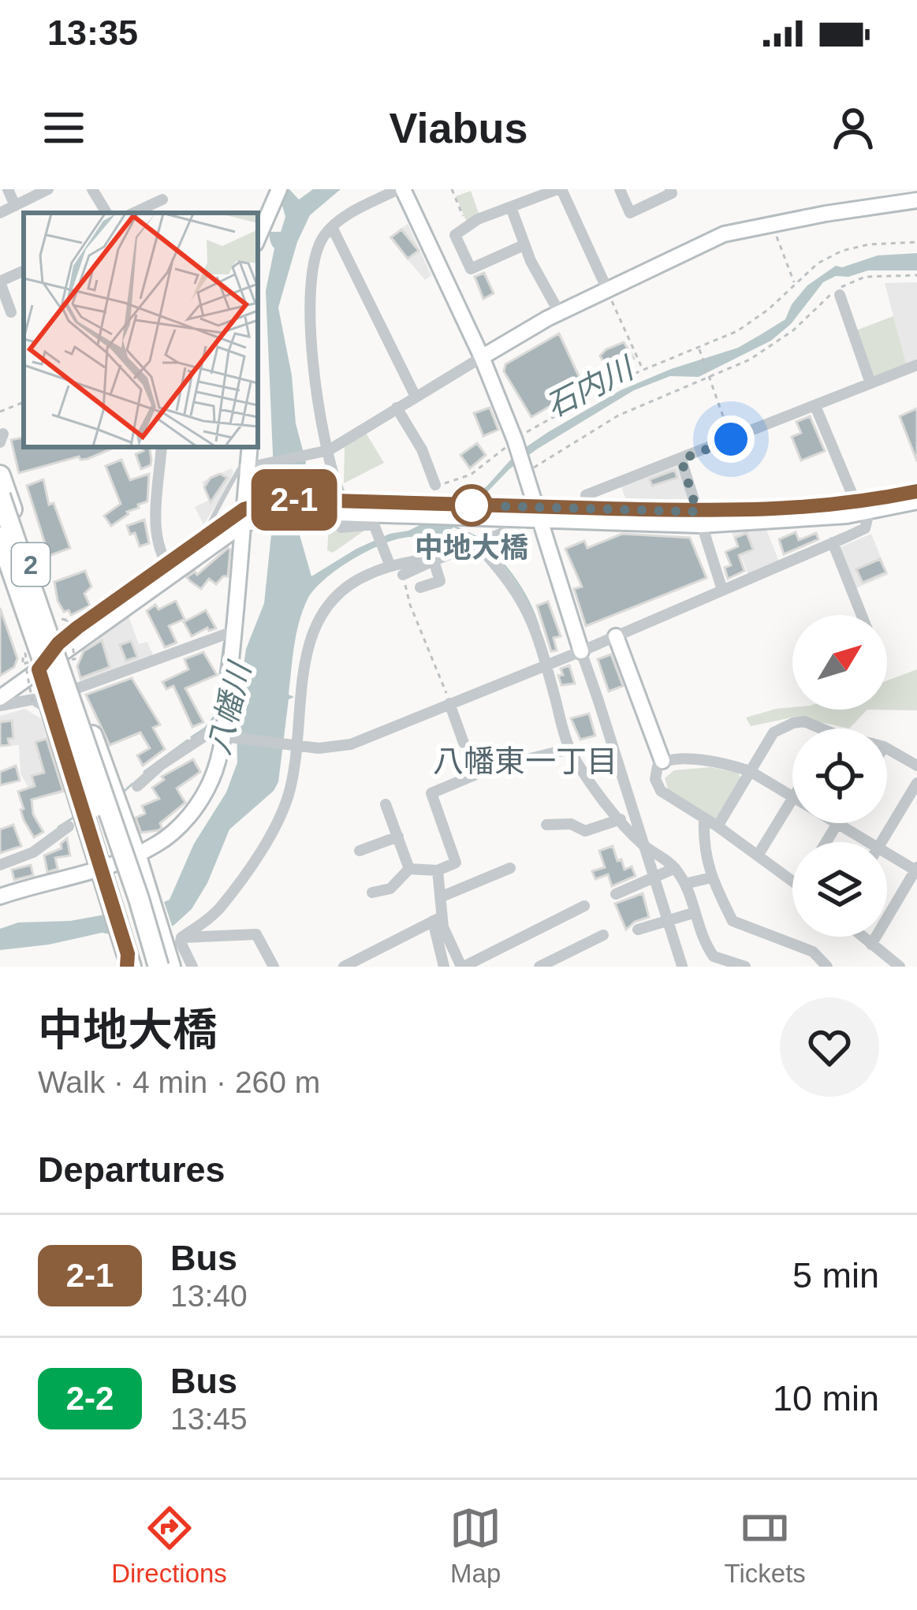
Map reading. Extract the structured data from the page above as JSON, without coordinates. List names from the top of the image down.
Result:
{
  "streets": {
    "highway": ["2"]
  },
  "districts": ["八幡東一丁目"],
  "water": ["石内川", "八幡川"],
  "places": ["中地大橋"],
  "lines": ["bus line 2-1"],
  "north": "top right",
  "page": {
    "status": "13:35",
    "header": "Viabus",
    "on_map": "2-1",
    "heading": [
      ["中地大橋", "Walk · 4 min · 260 m"],
      "Departures"
    ],
    "list": [
      {
        "mark": "2-1",
        "name": "Bus",
        "note": "13:40",
        "value": "5 min"
      },
      {
        "mark": "2-2",
        "name": "Bus",
        "note": "13:45",
        "value": "10 min"
      }
    ],
    "tabs": ["Directions", "Map", "Tickets"]
  }
}
